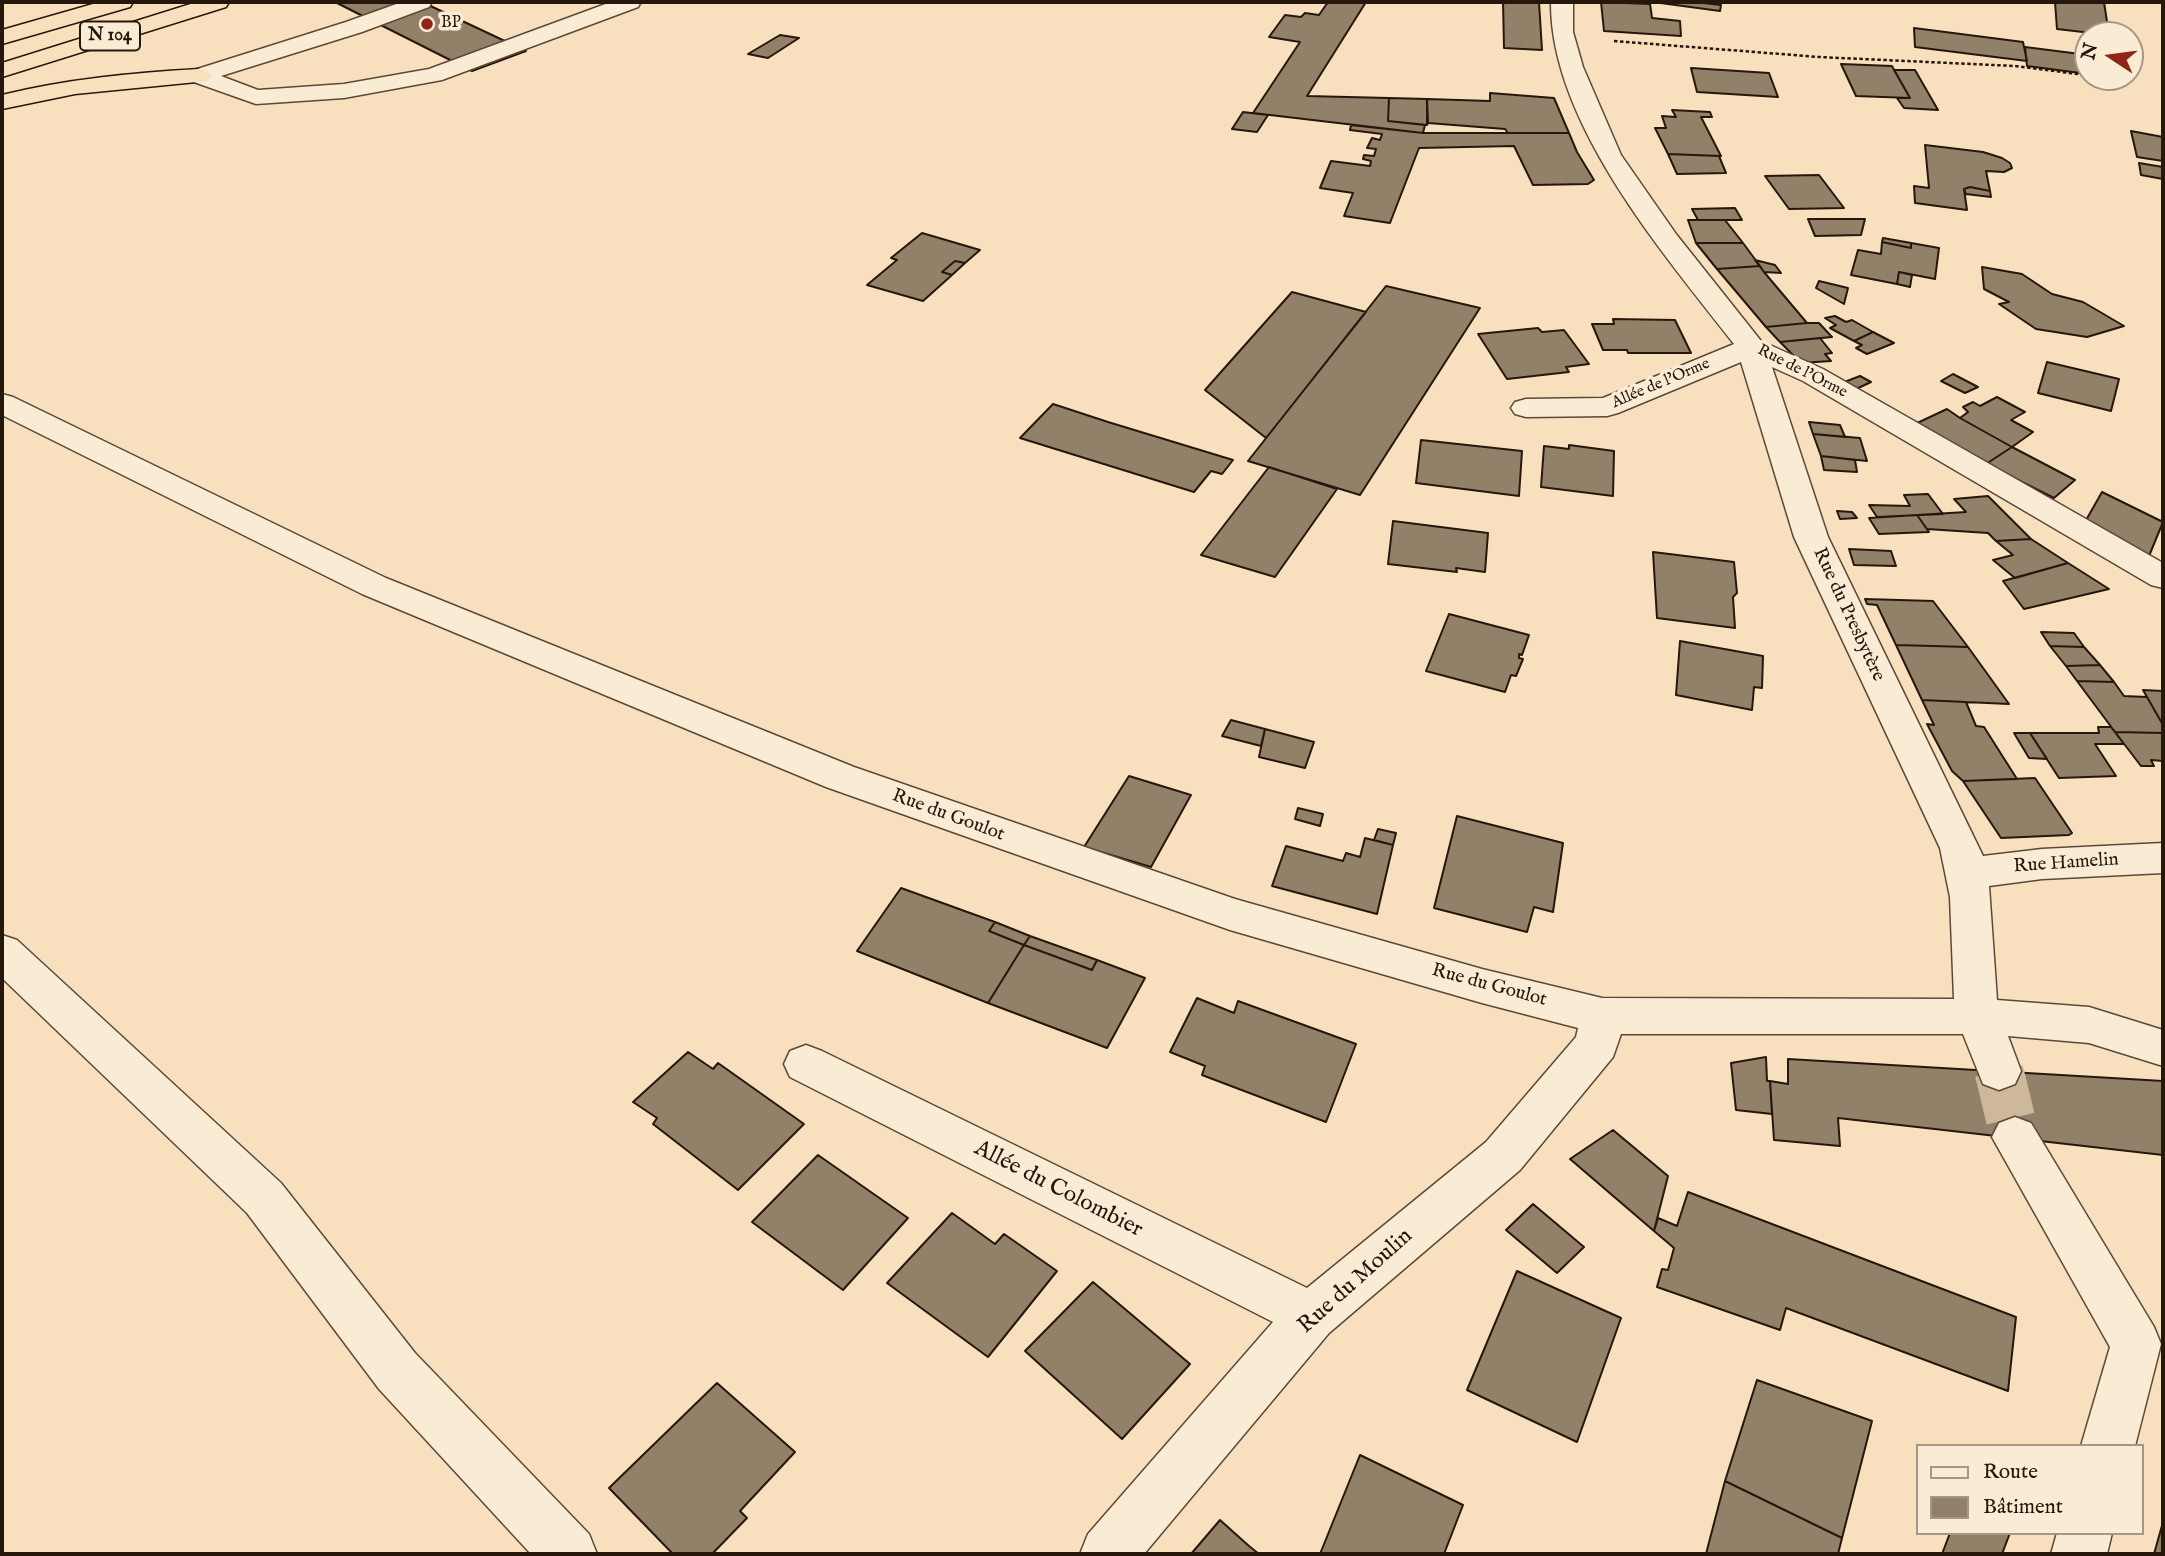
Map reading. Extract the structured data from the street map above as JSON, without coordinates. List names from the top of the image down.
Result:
{
  "streets": {
    "highway": ["N 104"],
    "street": [
      "Rue de l'Orme",
      "Allée de l'Orme",
      "Rue du Presbytère",
      "Rue du Goulot",
      "Rue Hamelin",
      "Allée du Colombier",
      "Rue du Moulin"
    ]
  },
  "crossings": [
    ["Rue de l'Orme", "Allée de l'Orme"],
    ["Rue de l'Orme", "Rue du Presbytère"],
    ["Allée de l'Orme", "Rue du Presbytère"],
    ["Rue du Presbytère", "Rue du Goulot"],
    ["Rue du Presbytère", "Rue Hamelin"],
    ["Rue du Goulot", "Rue du Moulin"],
    ["Allée du Colombier", "Rue du Moulin"]
  ],
  "places": ["BP"],
  "legend": ["Route", "Bâtiment"],
  "north": "left"
}
